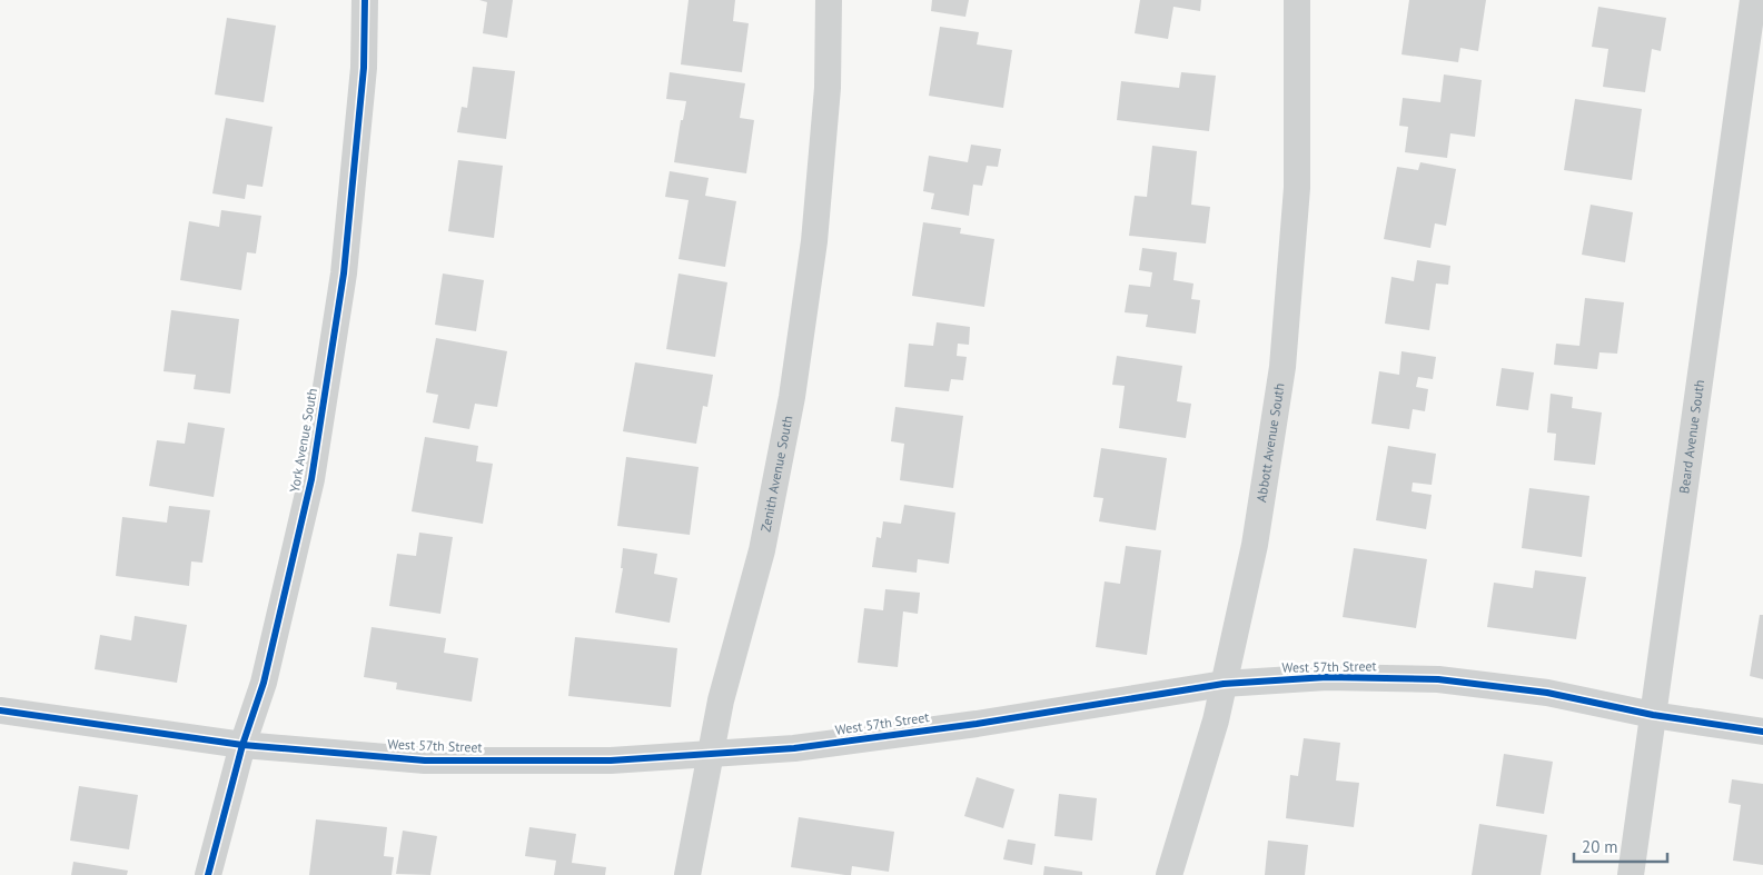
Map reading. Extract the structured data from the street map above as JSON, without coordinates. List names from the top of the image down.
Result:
{
  "streets": {
    "street": [
      "Beard Avenue South",
      "York Avenue South",
      "Abbott Avenue South",
      "Zenith Avenue South",
      "West 57th Street"
    ]
  },
  "crossings": [
    ["Beard Avenue South", "West 57th Street"],
    ["York Avenue South", "West 57th Street"],
    ["Abbott Avenue South", "West 57th Street"],
    ["Zenith Avenue South", "West 57th Street"]
  ],
  "scale_bar": "20 m"
}
